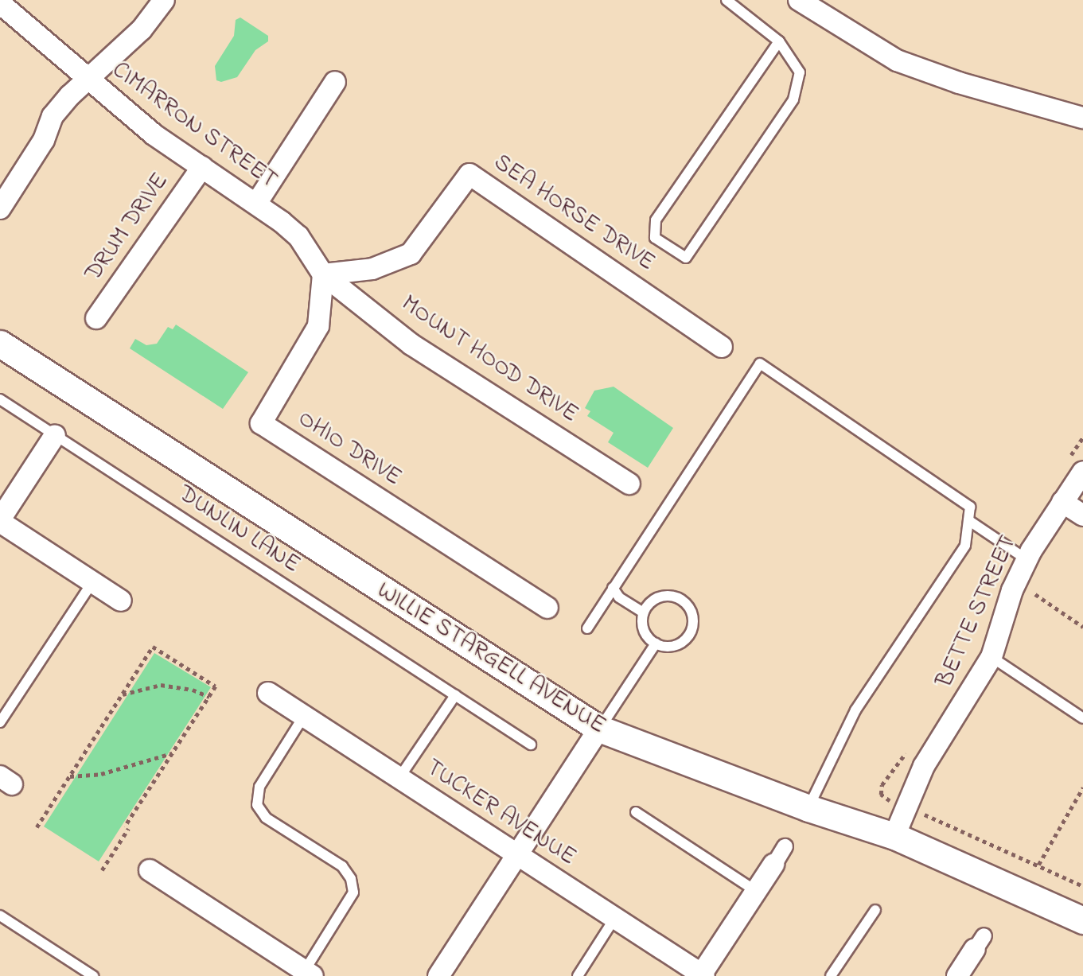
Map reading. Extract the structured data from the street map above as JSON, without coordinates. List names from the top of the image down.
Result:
{
  "streets": {
    "street": [
      "CIMARRON STREET",
      "SEA HORSE DRIVE",
      "DRUM DRIVE",
      "MOUNT HOOD DRIVE",
      "OHIO DRIVE",
      "BETTE STREET",
      "WILLIE STARGELL AVENUE",
      "TUCKER AVENUE"
    ],
    "lane": ["DUNLIN LANE"]
  },
  "crossings": [
    ["CIMARRON STREET", "SEA HORSE DRIVE"],
    ["CIMARRON STREET", "DRUM DRIVE"],
    ["CIMARRON STREET", "MOUNT HOOD DRIVE"],
    ["CIMARRON STREET", "OHIO DRIVE"],
    ["SEA HORSE DRIVE", "MOUNT HOOD DRIVE"],
    ["SEA HORSE DRIVE", "OHIO DRIVE"],
    ["MOUNT HOOD DRIVE", "OHIO DRIVE"],
    ["BETTE STREET", "WILLIE STARGELL AVENUE"]
  ]
}
